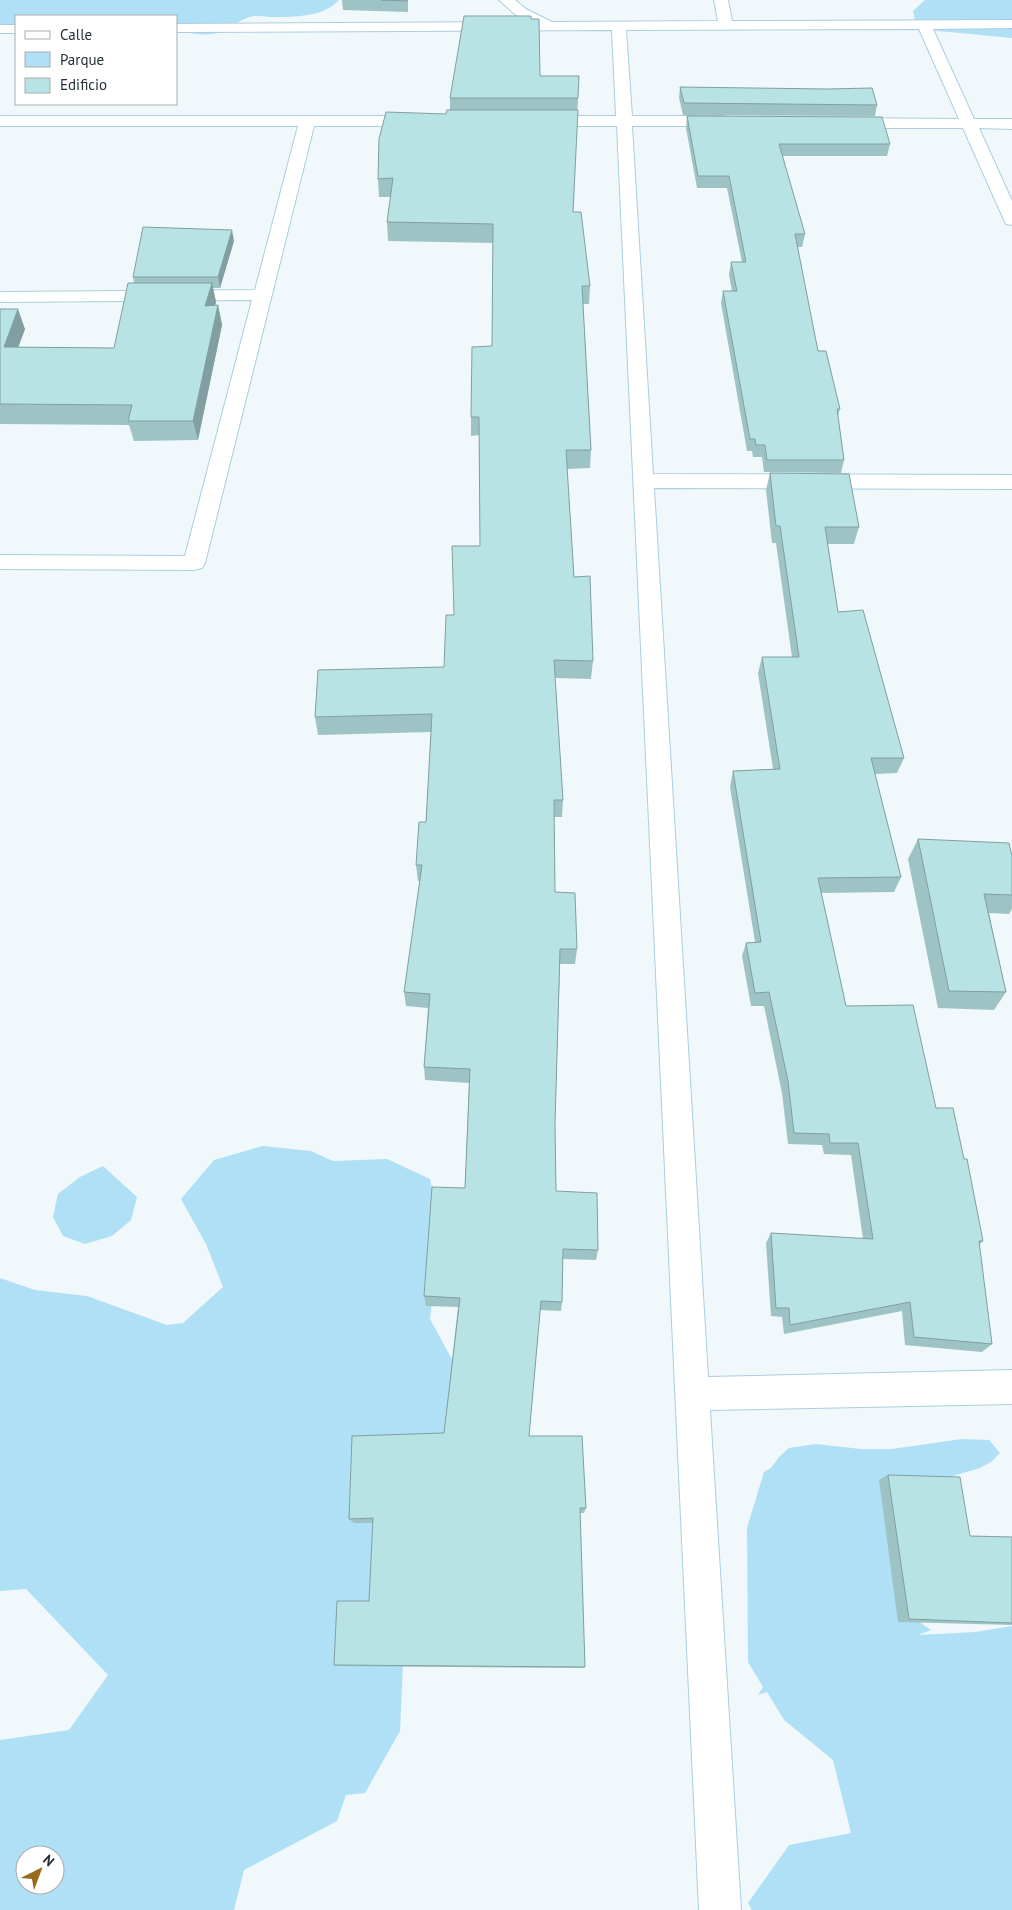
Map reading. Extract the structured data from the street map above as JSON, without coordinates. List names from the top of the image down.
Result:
{
  "legend": ["Calle", "Parque", "Edificio"],
  "north": "top right"
}
